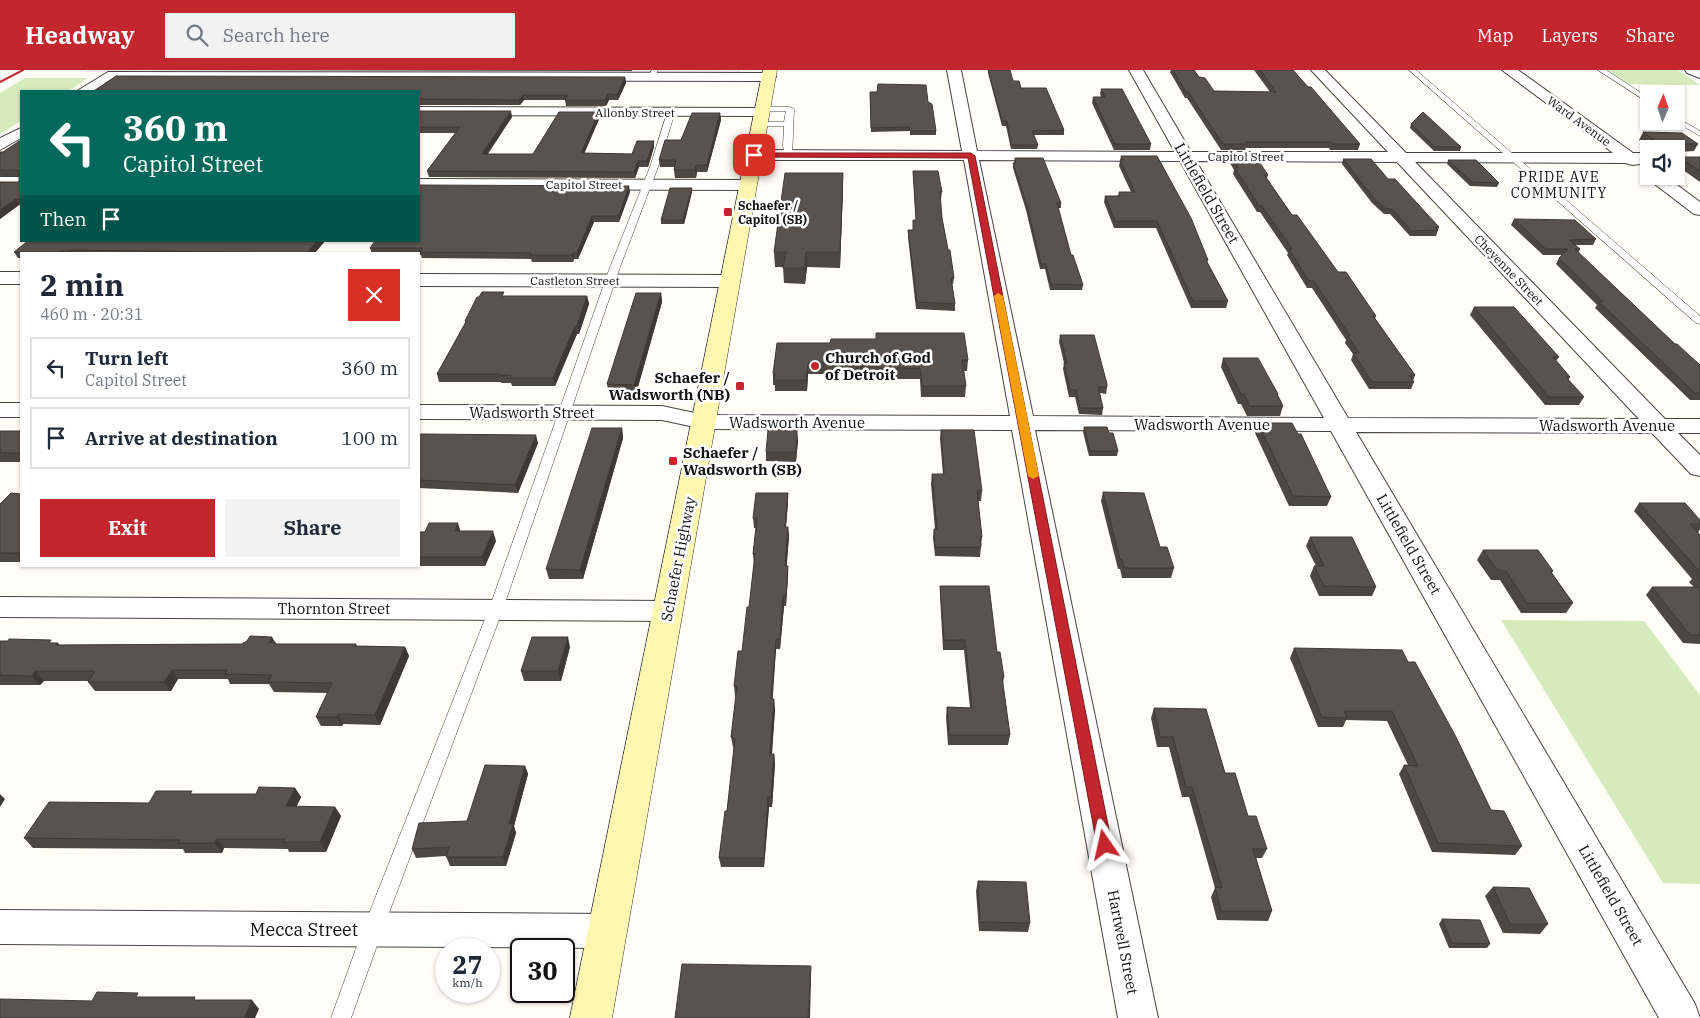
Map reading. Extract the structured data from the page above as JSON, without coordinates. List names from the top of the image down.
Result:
{
  "streets": {
    "street": [
      "Allonby Street",
      "Ward Avenue",
      "Capitol Street",
      "Littlefield Street",
      "Cheyenne Street",
      "Castleton Street",
      "Wadsworth Street",
      "Wadsworth Avenue",
      "Schaefer Highway",
      "Thornton Street",
      "Mecca Street",
      "Hartwell Street"
    ]
  },
  "crossings": [
    ["Allonby Street", "Schaefer Highway"],
    ["Ward Avenue", "Capitol Street"],
    ["Capitol Street", "Littlefield Street"],
    ["Capitol Street", "Cheyenne Street"],
    ["Capitol Street", "Schaefer Highway"],
    ["Capitol Street", "Hartwell Street"],
    ["Littlefield Street", "Wadsworth Avenue"],
    ["Cheyenne Street", "Wadsworth Avenue"],
    ["Castleton Street", "Schaefer Highway"],
    ["Wadsworth Street", "Wadsworth Avenue"],
    ["Wadsworth Street", "Schaefer Highway"],
    ["Wadsworth Avenue", "Schaefer Highway"],
    ["Wadsworth Avenue", "Hartwell Street"],
    ["Schaefer Highway", "Thornton Street"],
    ["Schaefer Highway", "Mecca Street"]
  ],
  "districts": ["PRIDE AVE COMMUNITY"],
  "places": {
    "transit": ["Schaefer / Capitol (SB)", "Schaefer / Wadsworth (NB)", "Schaefer / Wadsworth (SB)"],
    "other": ["Church of God of Detroit"]
  },
  "north": "top",
  "page": {
    "header": "Headway",
    "search": "Search here",
    "nav": ["Map", "Layers", "Share"],
    "turn": ["360 m", "Capitol Street"],
    "then": "Then",
    "heading": ["2 min", "460 m · 20:31"],
    "list": [
      {
        "name": "Turn left",
        "note": "Capitol Street",
        "value": "360 m"
      },
      {
        "name": "Arrive at destination",
        "value": "100 m"
      }
    ],
    "buttons": ["Exit", "Share"],
    "speed": "27 km/h",
    "limit": "30"
  }
}
